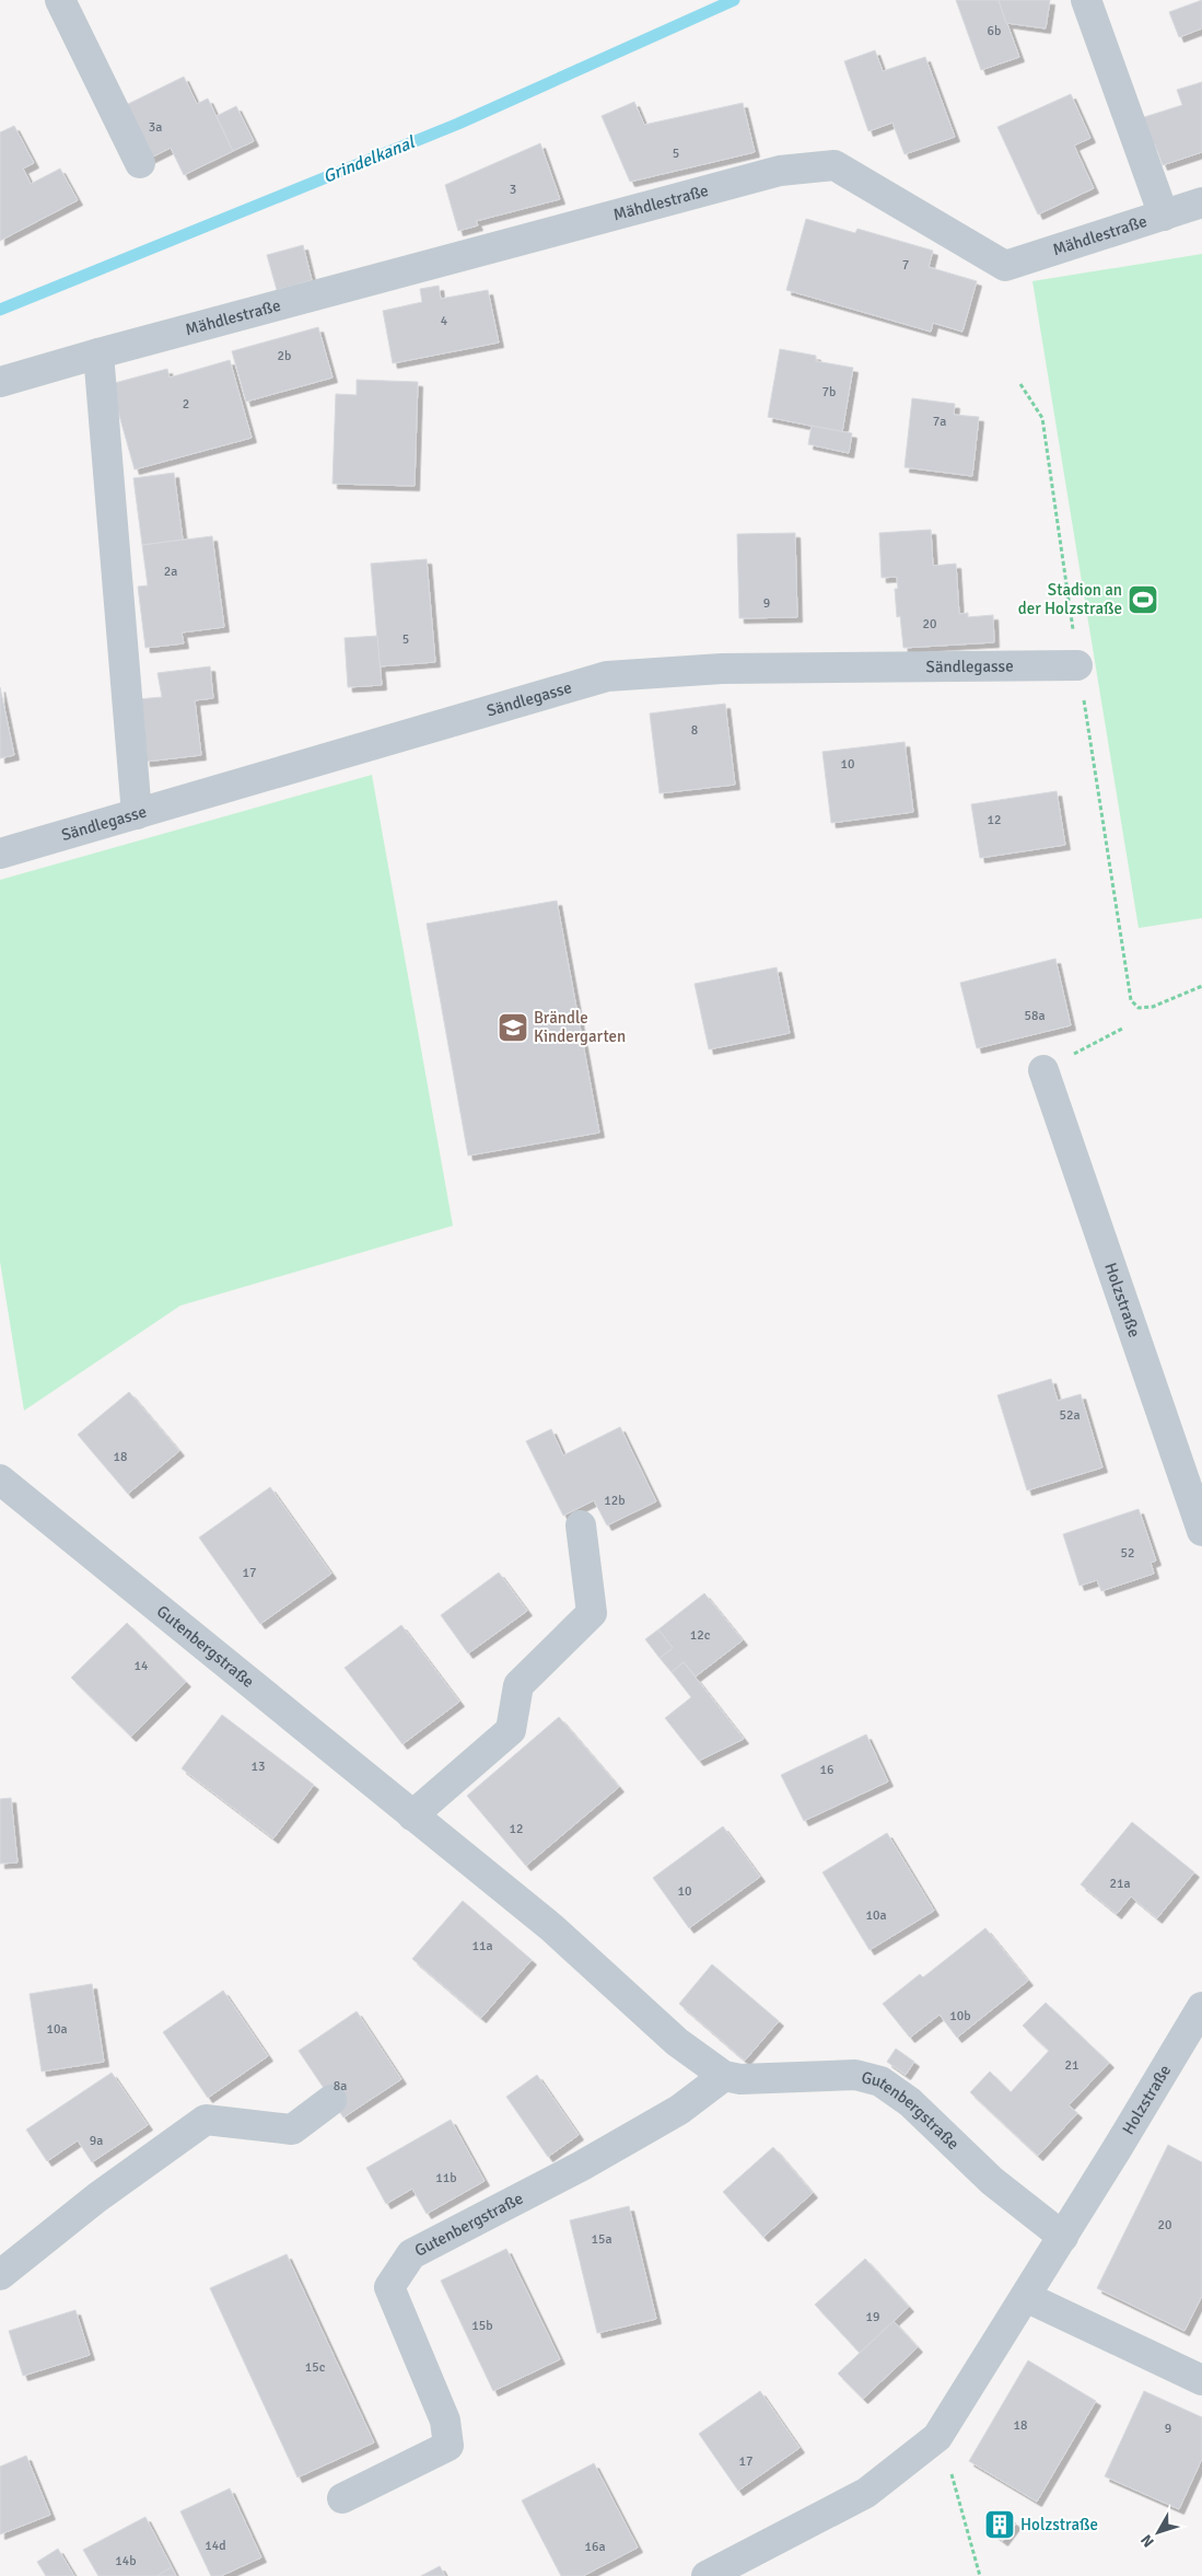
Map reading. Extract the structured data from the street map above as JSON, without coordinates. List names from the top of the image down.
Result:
{
  "streets": {
    "street": [
      "Mähdlestraße",
      "Sändlegasse",
      "Holzstraße",
      "Gutenbergstraße"
    ]
  },
  "crossings": [
    ["Holzstraße", "Gutenbergstraße"]
  ],
  "water": ["Grindelkanal"],
  "places": {
    "sports": ["Stadion an der Holzstraße"],
    "school or university": ["Brändle Kindergarten"],
    "building": ["Holzstraße"]
  },
  "house_numbers": [
    "6b",
    "3a",
    "5",
    "3",
    "7",
    "4",
    "2b",
    "7b",
    "2",
    "7a",
    "2a",
    "9",
    "20",
    "5",
    "8",
    "10",
    "12",
    "58a",
    "52a",
    "18",
    "12b",
    "52",
    "17",
    "12c",
    "14",
    "13",
    "16",
    "12",
    "21a",
    "10",
    "10a",
    "11a",
    "10b",
    "10a",
    "21",
    "8a",
    "9a",
    "11b",
    "20",
    "15a",
    "19",
    "15b",
    "15c",
    "18",
    "9",
    "17",
    "14d",
    "16a",
    "14b"
  ],
  "north": "bottom left"
}
